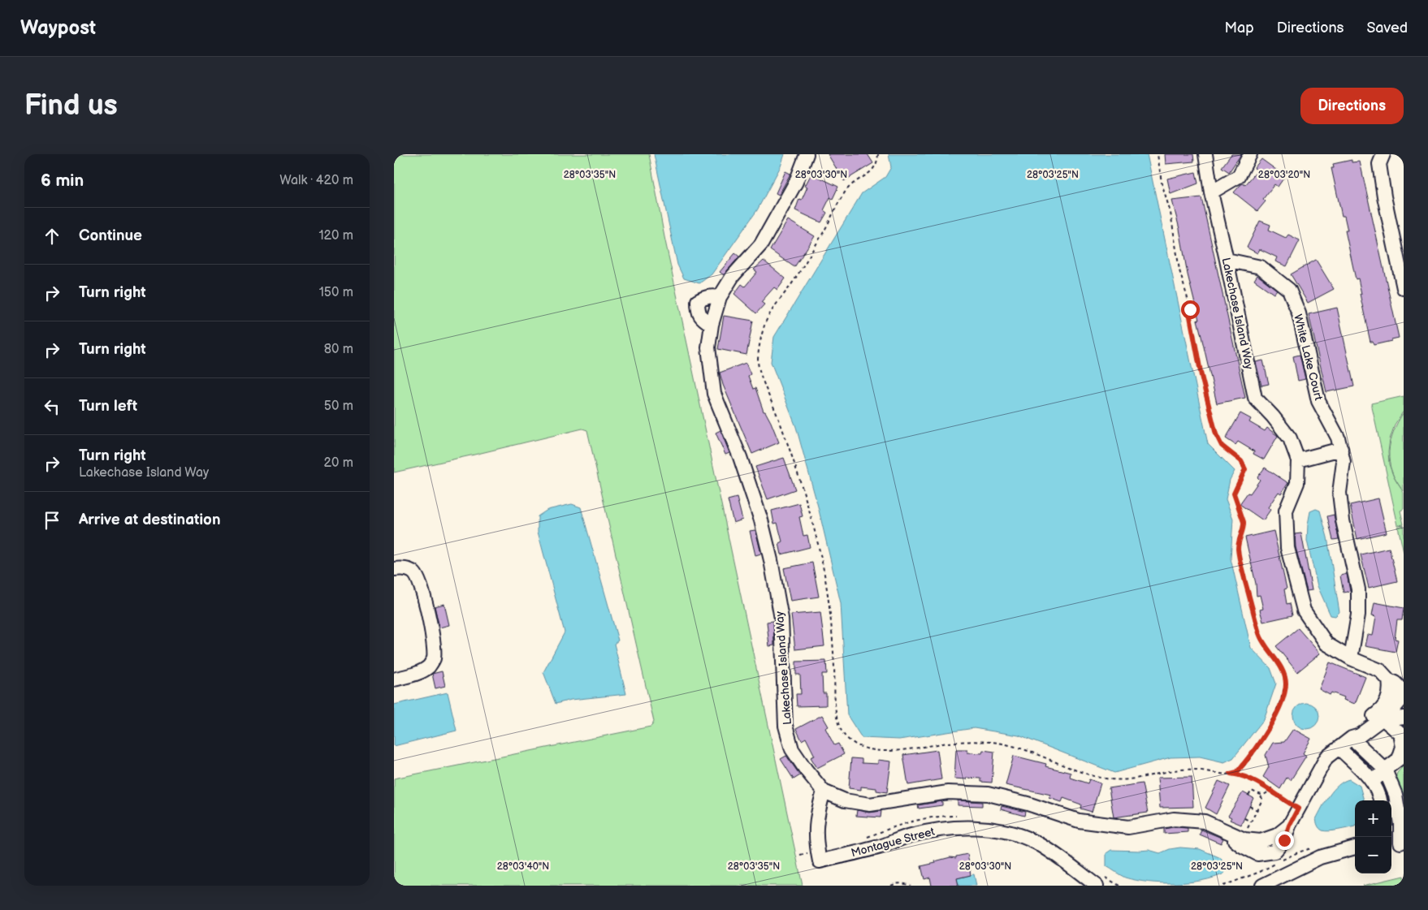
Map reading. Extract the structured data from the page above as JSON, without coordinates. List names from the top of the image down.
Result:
{
  "streets": {
    "street": ["Lakechase Island Way", "White Lake Court", "Montague Street"]
  },
  "crossings": [
    ["Lakechase Island Way", "White Lake Court"],
    ["Lakechase Island Way", "Montague Street"]
  ],
  "page": {
    "header": "Waypost",
    "nav": ["Map", "Directions", "Saved"],
    "buttons": "Directions",
    "title": "Find us",
    "heading": ["6 min", "Walk · 420 m"],
    "list": [
      ["Continue", "120 m"],
      ["Turn right", "150 m"],
      ["Turn right", "80 m"],
      ["Turn left", "50 m"],
      ["Turn right", "Lakechase Island Way", "20 m"],
      "Arrive at destination"
    ],
    "map_buttons": ["+", "−"]
  },
  "coordinates": [
    "28°03'35\"N",
    "28°03'30\"N",
    "28°03'25\"N",
    "28°03'20\"N",
    "28°03'40\"N"
  ]
}
